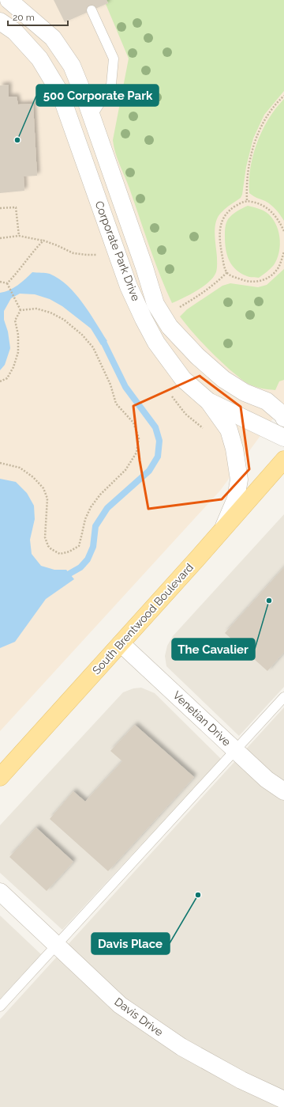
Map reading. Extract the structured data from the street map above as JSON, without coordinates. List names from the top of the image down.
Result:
{
  "streets": {
    "main road": ["South Brentwood Boulevard"],
    "street": ["Corporate Park Drive", "Venetian Drive", "Davis Drive"]
  },
  "crossings": [
    ["South Brentwood Boulevard", "Venetian Drive"]
  ],
  "places": ["500 Corporate Park", "The Cavalier", "Davis Place"],
  "scale_bar": "20 m"
}
